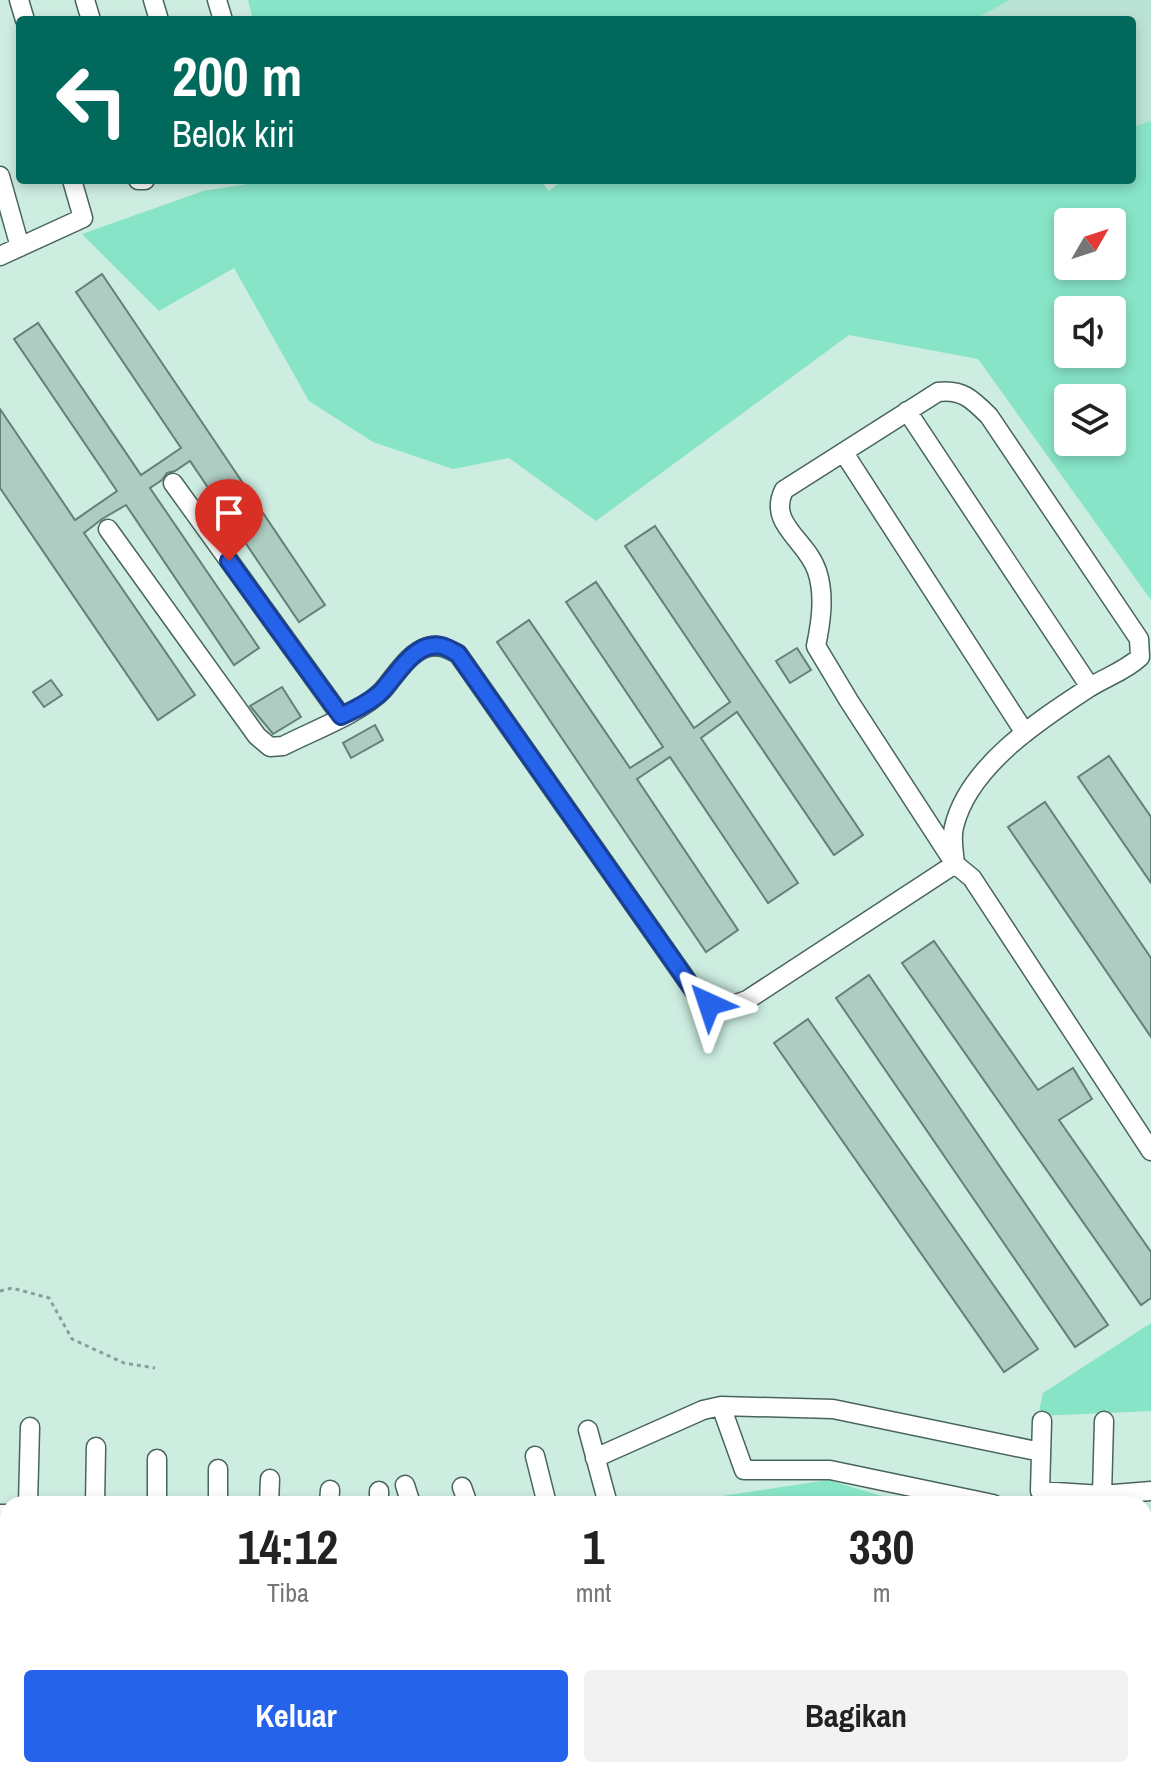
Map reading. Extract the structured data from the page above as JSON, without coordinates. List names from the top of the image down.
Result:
{
  "north": "top right",
  "page": {
    "turn": ["200 m", "Belok kiri"],
    "eta": [
      "14:12",
      "Tiba",
      "1",
      "mnt",
      "330",
      "m"
    ],
    "buttons": ["Keluar", "Bagikan"]
  }
}
